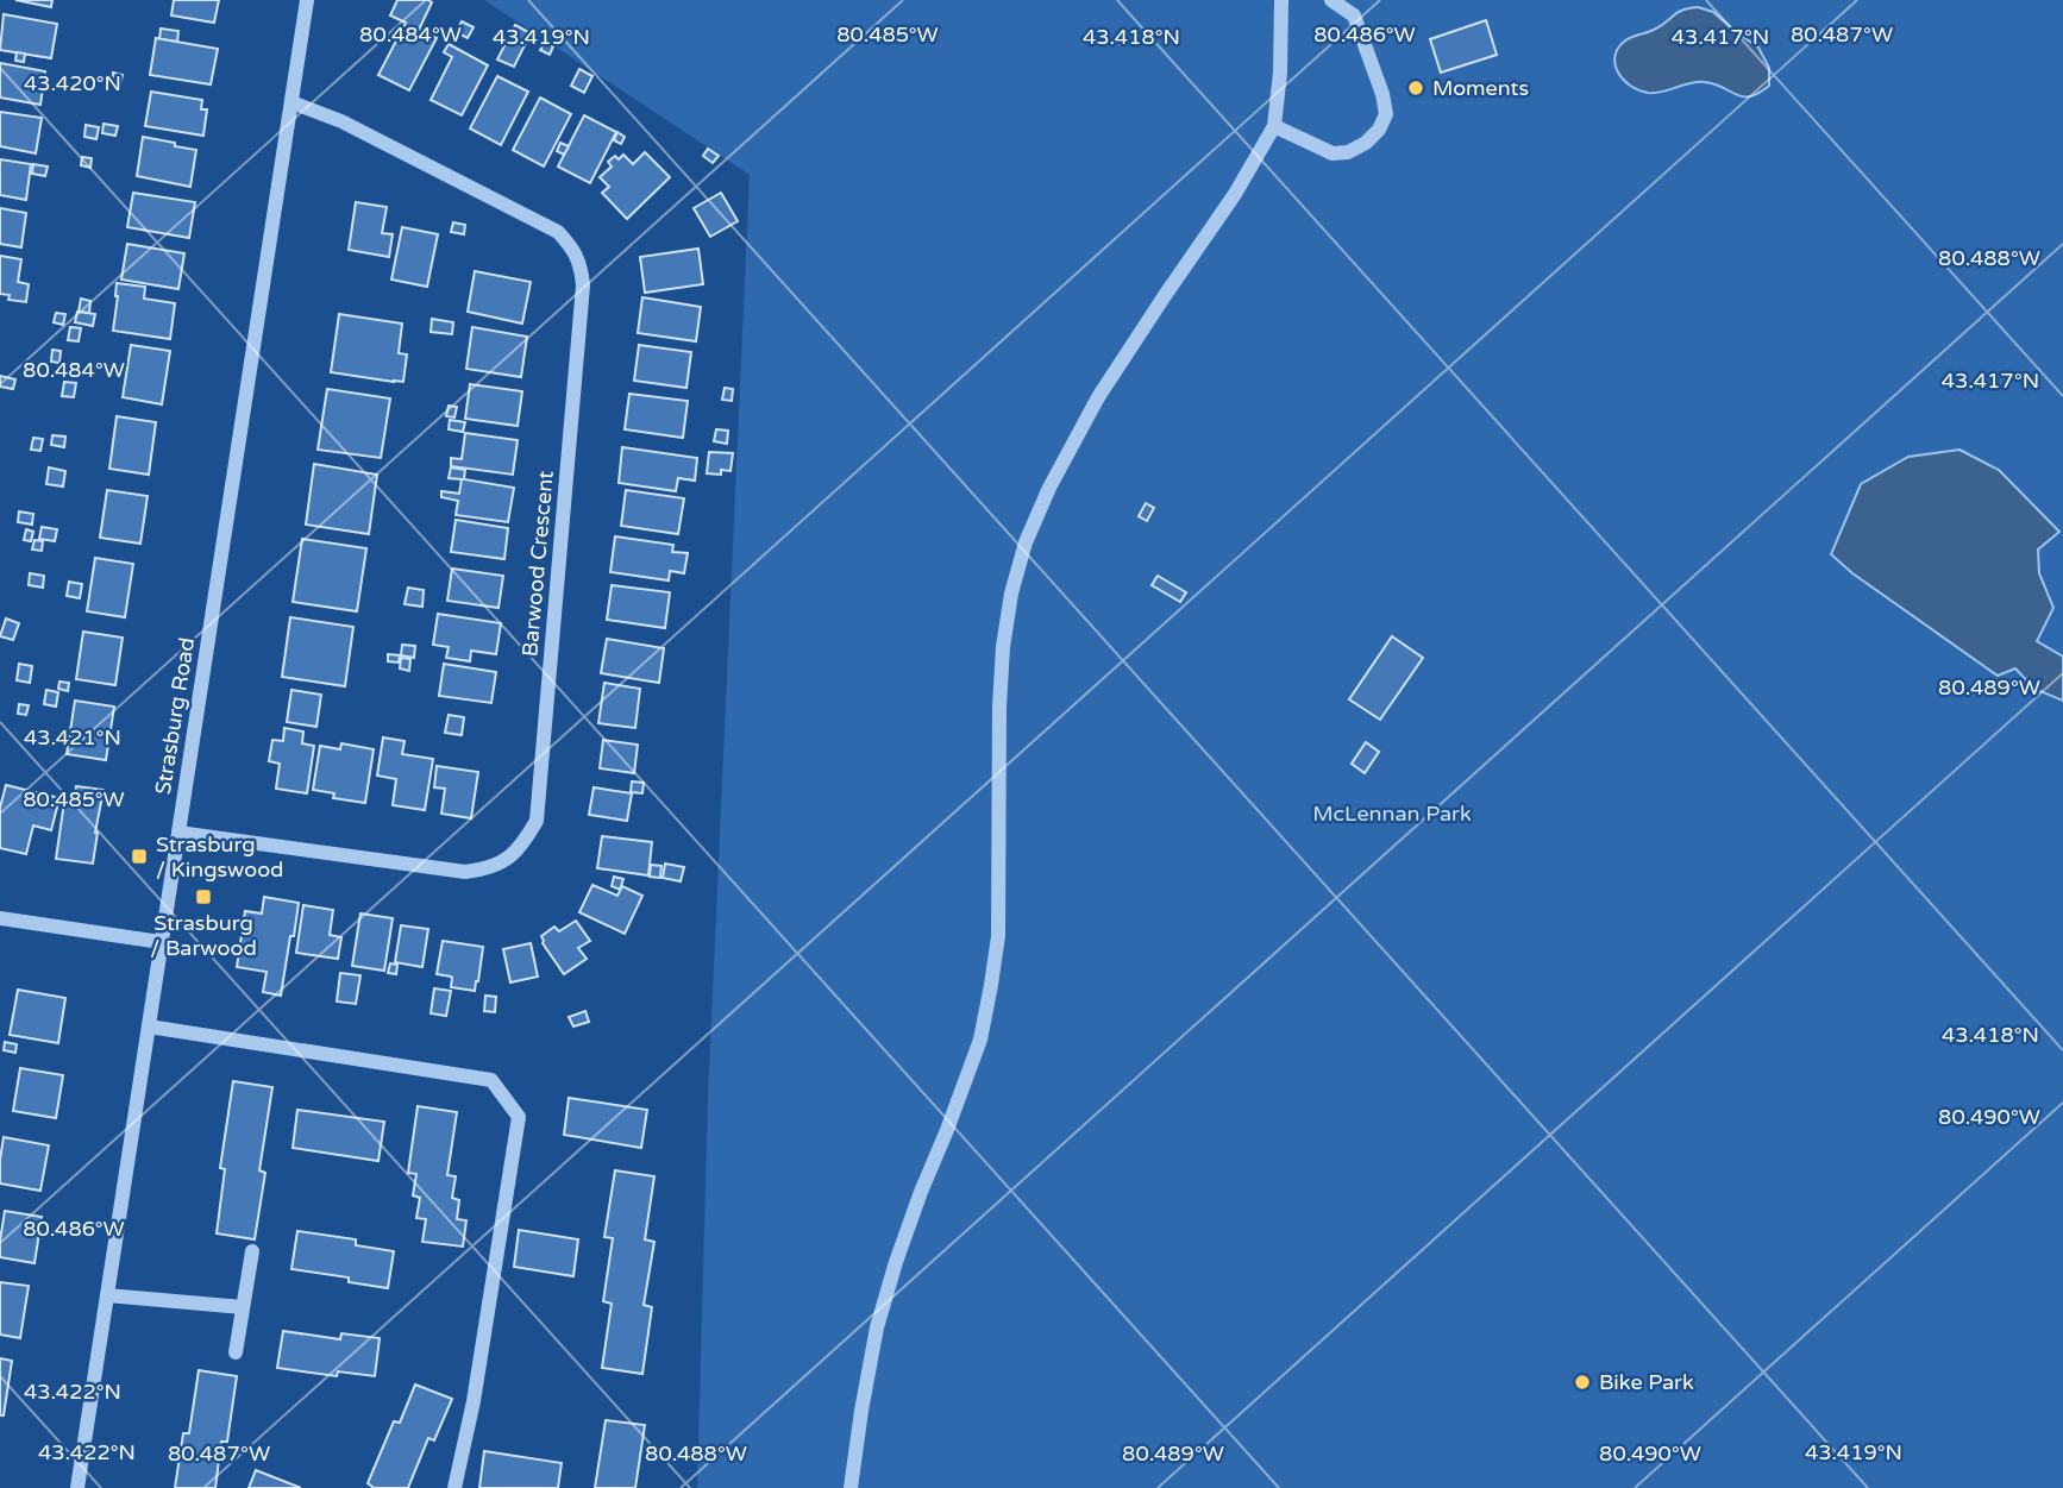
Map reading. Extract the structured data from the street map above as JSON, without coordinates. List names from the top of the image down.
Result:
{
  "streets": {
    "street": ["Barwood Crescent", "Strasburg Road"]
  },
  "crossings": [
    ["Barwood Crescent", "Strasburg Road"]
  ],
  "parks": ["McLennan Park"],
  "places": {
    "other": ["Moments", "Bike Park"],
    "transit": ["Strasburg / Kingswood", "Strasburg / Barwood"]
  },
  "coordinates": [
    "80.484°W",
    "80.485°W",
    "80.486°W",
    "80.487°W",
    "43.417°N",
    "43.419°N",
    "43.418°N",
    "43.420°N",
    "80.488°W",
    "80.489°W",
    "43.421°N",
    "80.490°W",
    "43.422°N"
  ]
}
